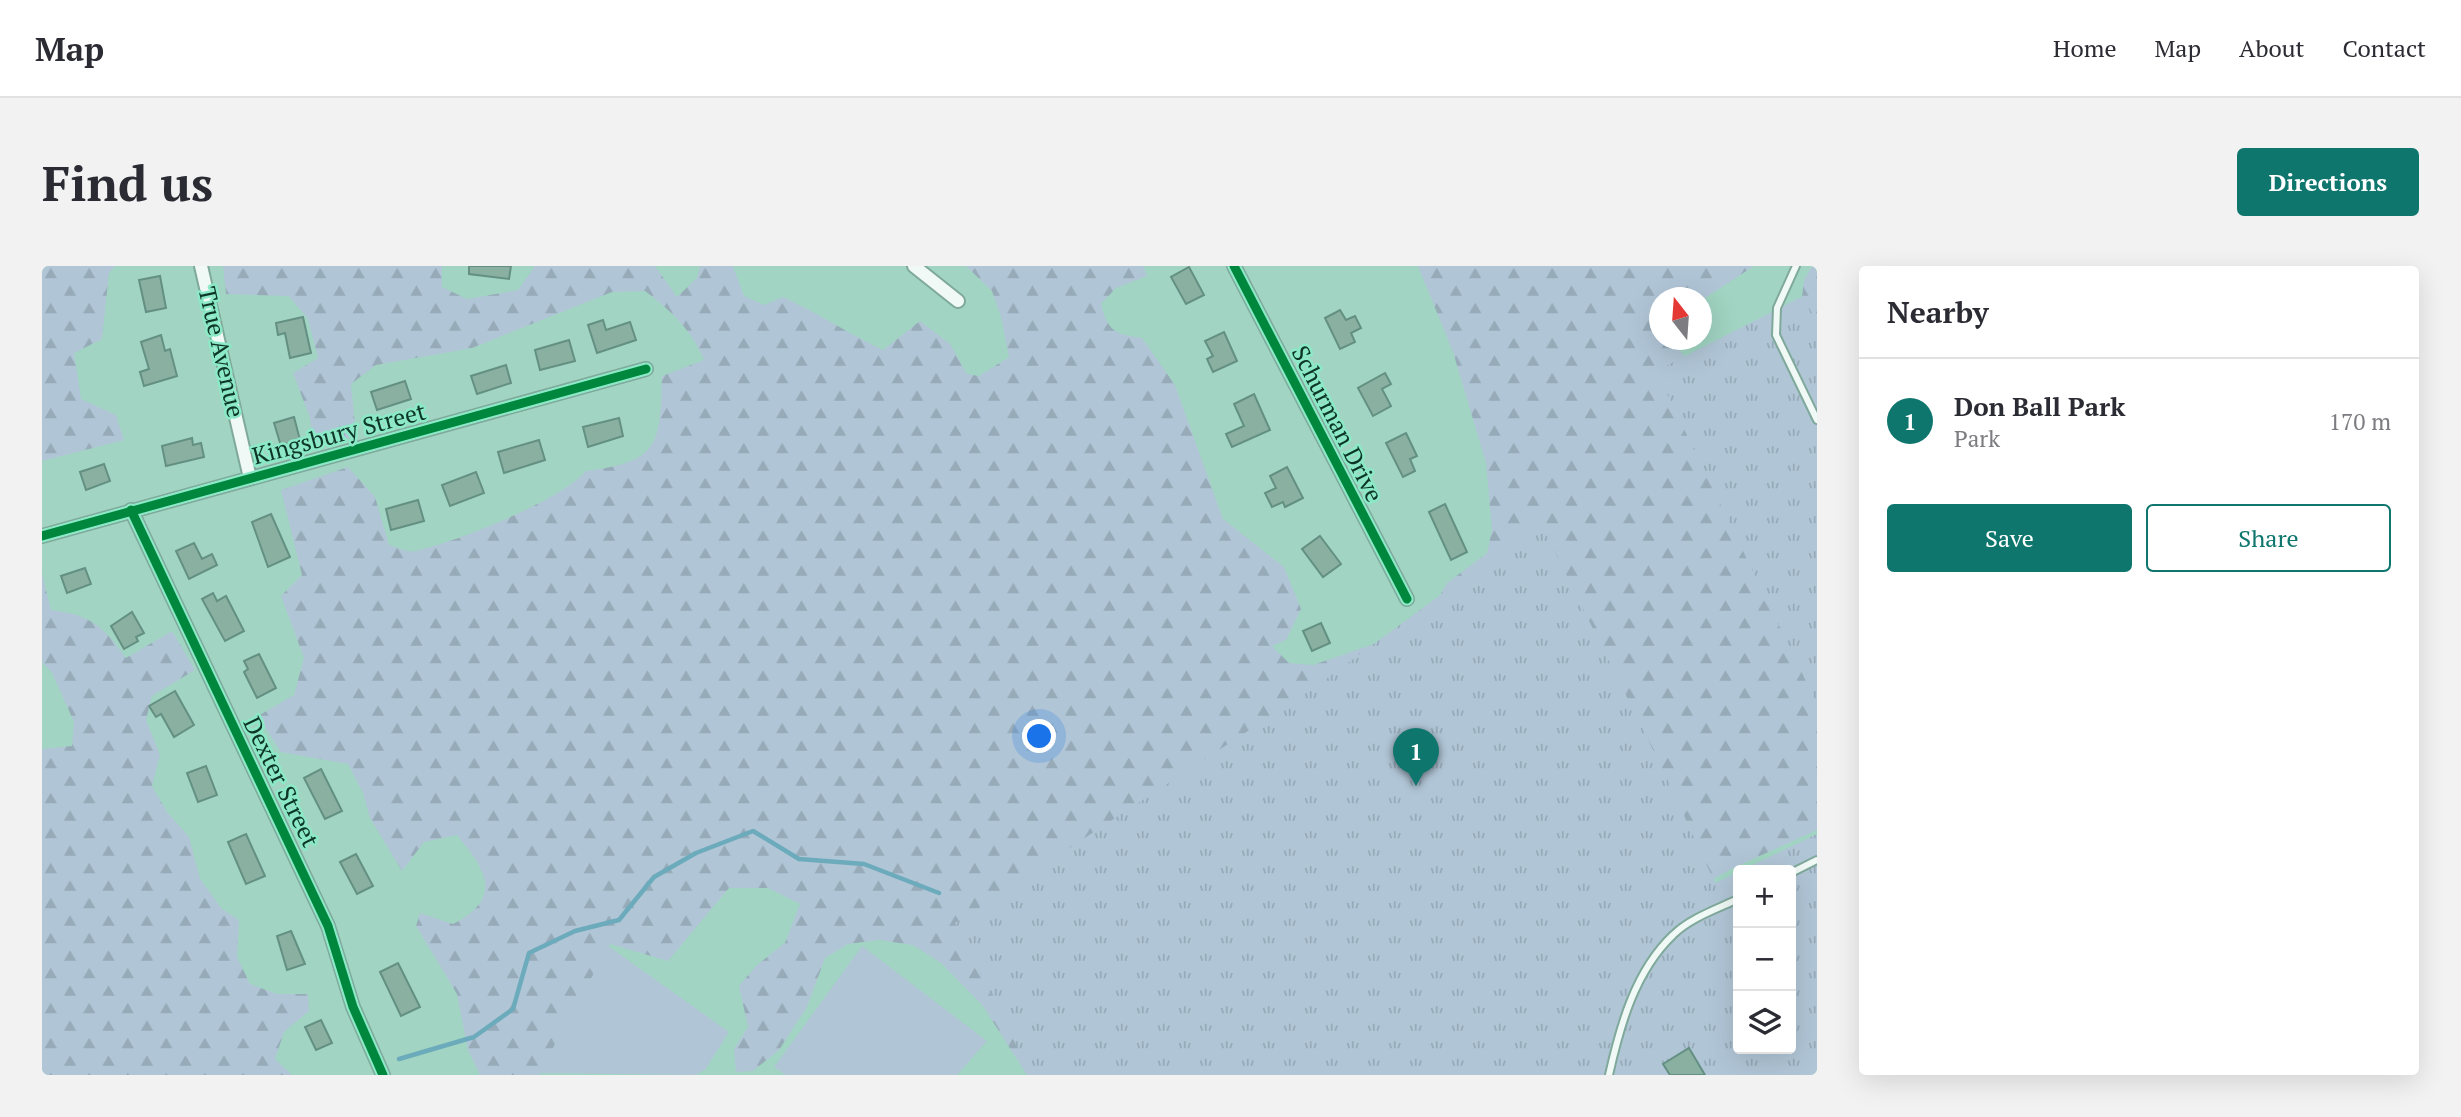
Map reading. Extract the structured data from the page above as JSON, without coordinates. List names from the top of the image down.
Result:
{
  "streets": {
    "street": [
      "True Avenue",
      "Schurman Drive",
      "Kingsbury Street",
      "Dexter Street"
    ]
  },
  "crossings": [
    ["True Avenue", "Kingsbury Street"],
    ["Kingsbury Street", "Dexter Street"]
  ],
  "north": "top",
  "page": {
    "header": "Map",
    "nav": [
      "Home",
      "Map",
      "About",
      "Contact"
    ],
    "buttons": [
      "Directions",
      ["Save", "Share"]
    ],
    "title": "Find us",
    "heading": "Nearby",
    "list": [
      {
        "mark": "1",
        "name": "Don Ball Park",
        "note": "Park",
        "value": "170 m"
      }
    ],
    "pins": "1",
    "map_buttons": ["+", "−"]
  }
}
